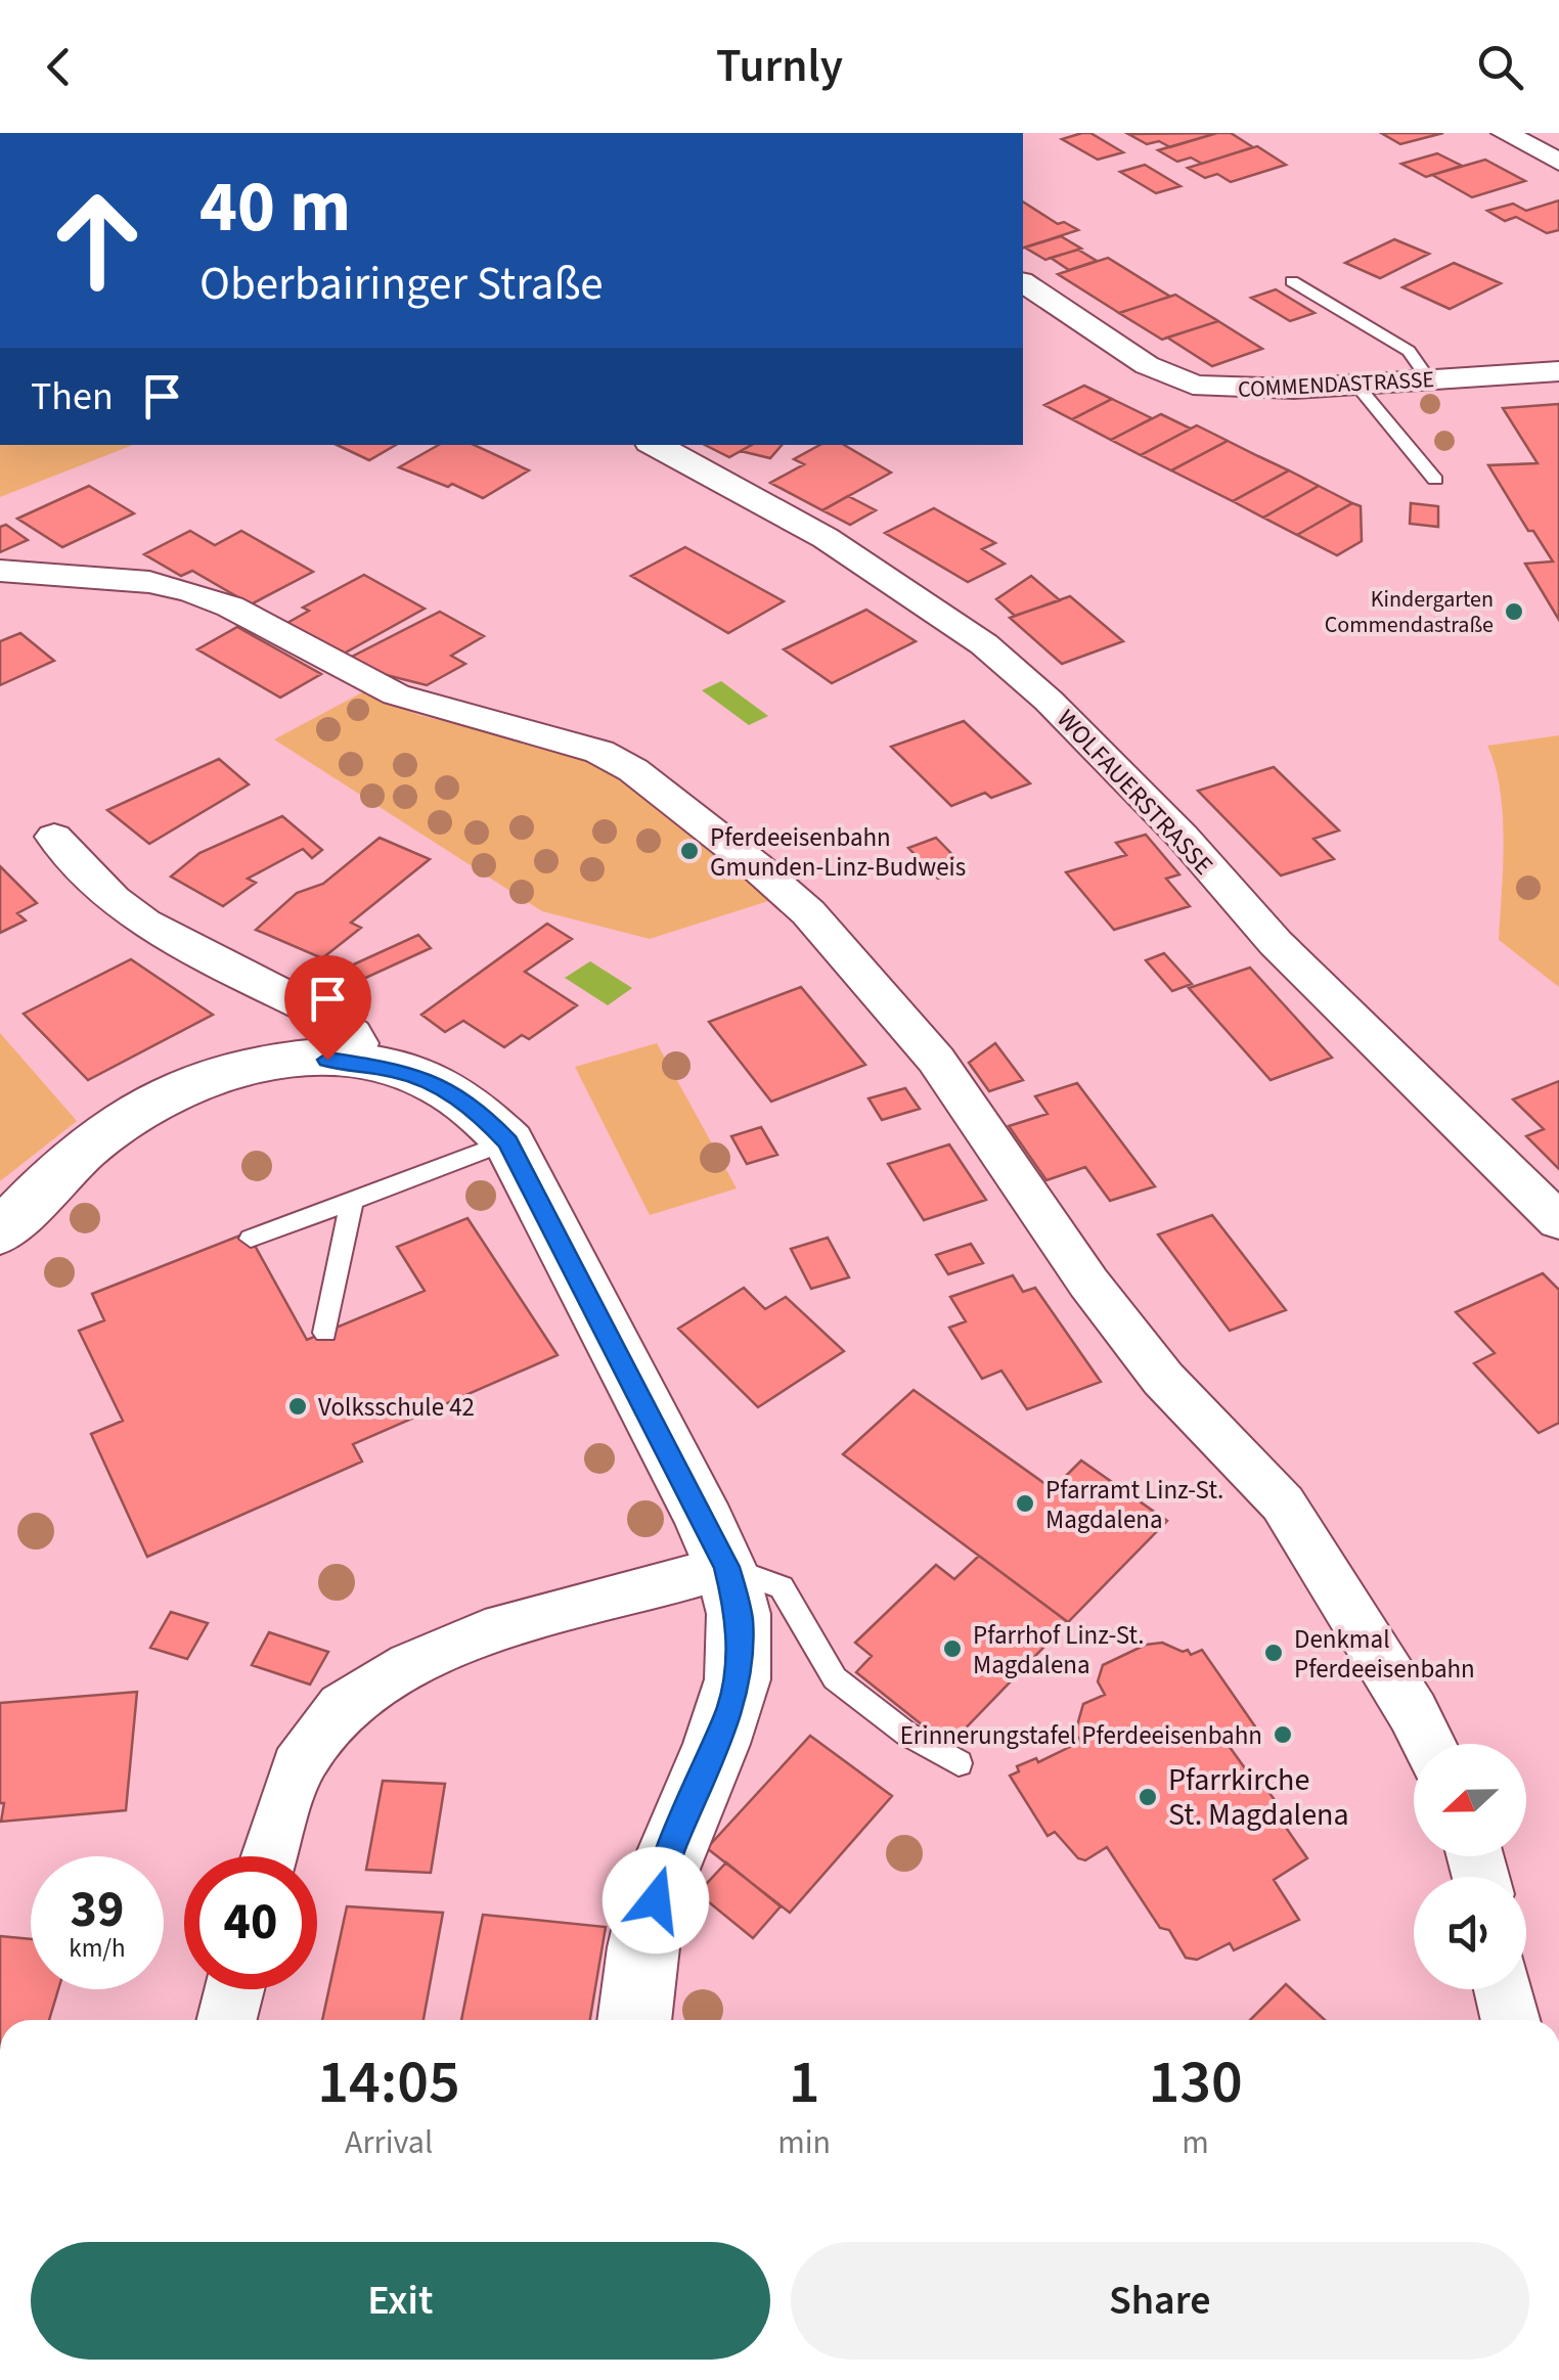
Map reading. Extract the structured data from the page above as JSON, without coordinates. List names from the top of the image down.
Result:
{
  "streets": {
    "street": ["COMMENDASTRASSE", "WOLFAUERSTRASSE"]
  },
  "places": [
    "Kindergarten Commendastraße",
    "Pferdeeisenbahn Gmunden-Linz-Budweis",
    "Volksschule 42",
    "Pfarramt Linz-St. Magdalena",
    "Pfarrhof Linz-St. Magdalena",
    "Denkmal Pferdeeisenbahn",
    "Erinnerungstafel Pferdeeisenbahn",
    "Pfarrkirche St. Magdalena"
  ],
  "north": "left",
  "page": {
    "header": "Turnly",
    "turn": ["40 m", "Oberbairinger Straße"],
    "then": "Then",
    "speed": "39 km/h",
    "limit": "40",
    "eta": [
      "14:05",
      "Arrival",
      "1",
      "min",
      "130",
      "m"
    ],
    "buttons": ["Exit", "Share"]
  }
}
